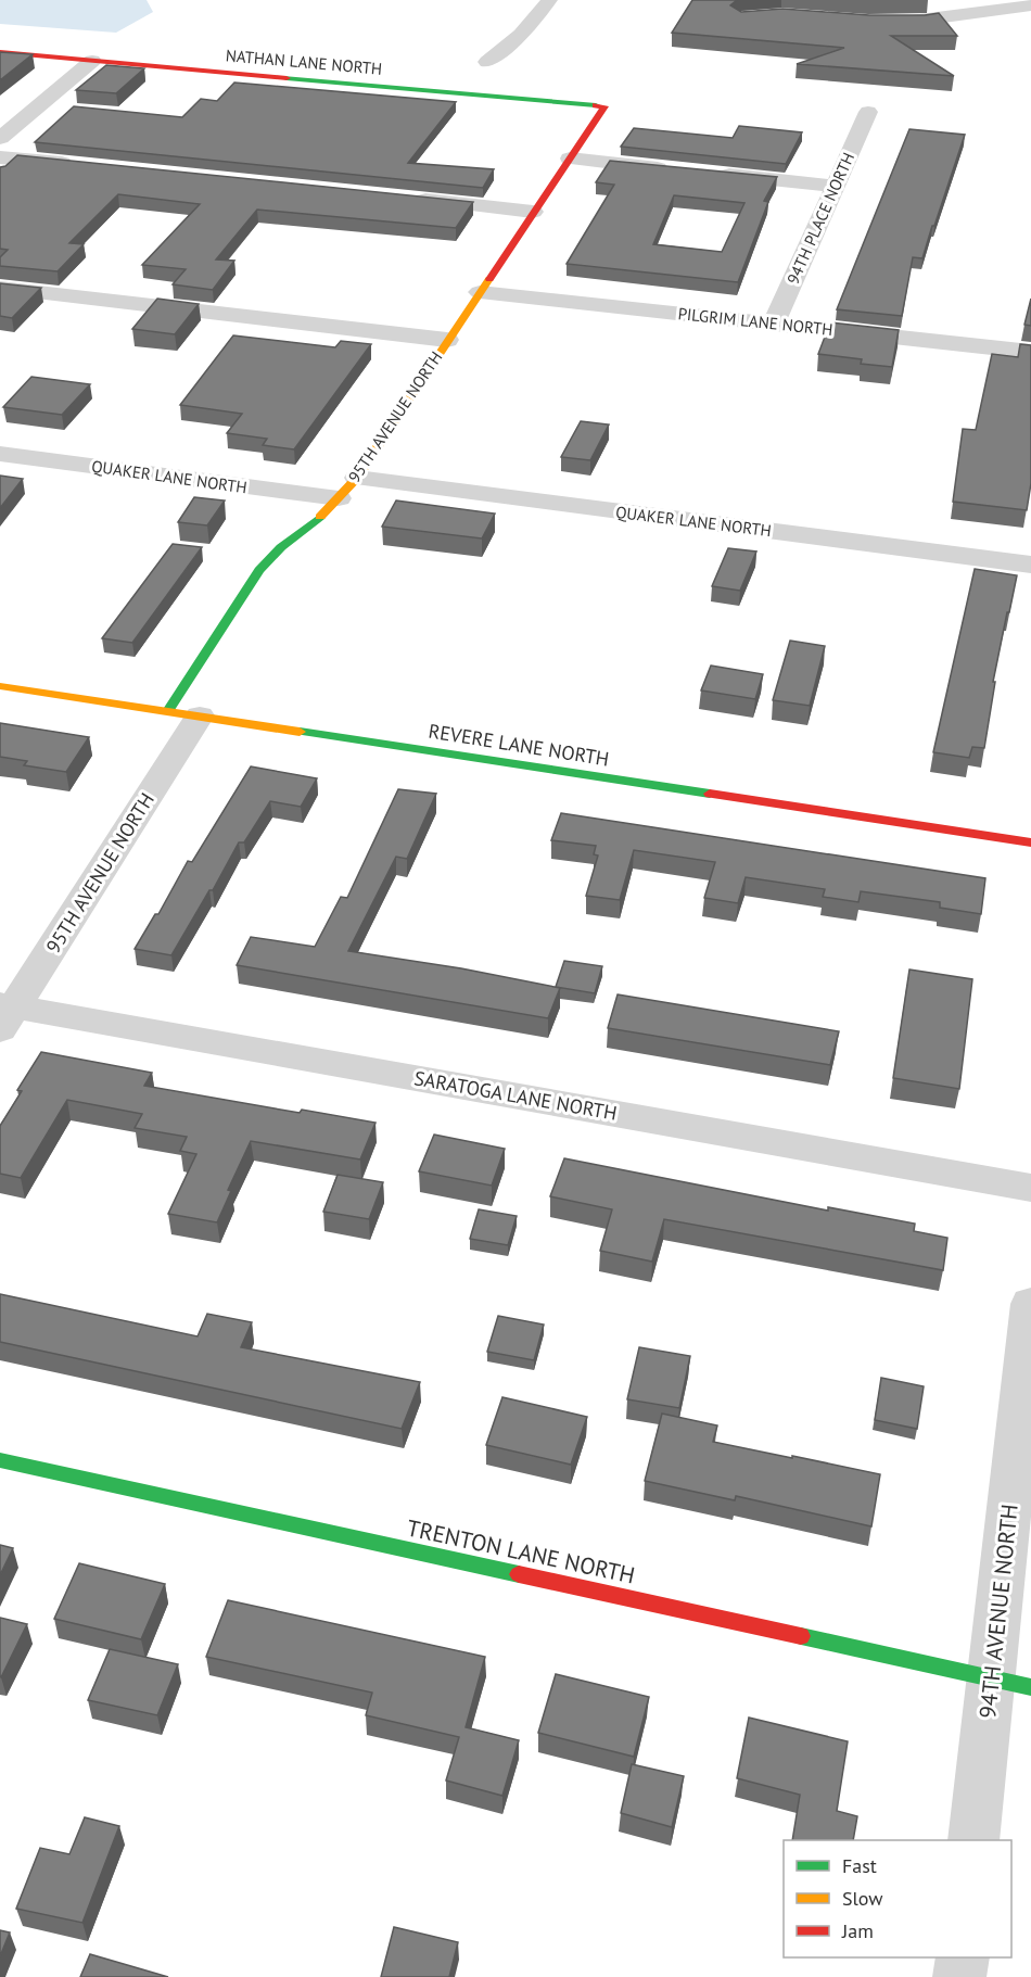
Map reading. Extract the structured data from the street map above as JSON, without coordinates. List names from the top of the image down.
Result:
{
  "streets": {
    "street": [
      "NATHAN LANE NORTH",
      "94TH PLACE NORTH",
      "PILGRIM LANE NORTH",
      "95TH AVENUE NORTH",
      "QUAKER LANE NORTH",
      "REVERE LANE NORTH",
      "SARATOGA LANE NORTH",
      "TRENTON LANE NORTH",
      "94TH AVENUE NORTH"
    ]
  },
  "crossings": [
    ["NATHAN LANE NORTH", "95TH AVENUE NORTH"],
    ["94TH PLACE NORTH", "PILGRIM LANE NORTH"],
    ["PILGRIM LANE NORTH", "95TH AVENUE NORTH"],
    ["95TH AVENUE NORTH", "QUAKER LANE NORTH"],
    ["95TH AVENUE NORTH", "REVERE LANE NORTH"],
    ["95TH AVENUE NORTH", "SARATOGA LANE NORTH"],
    ["TRENTON LANE NORTH", "94TH AVENUE NORTH"]
  ],
  "legend": ["Fast", "Slow", "Jam"]
}
